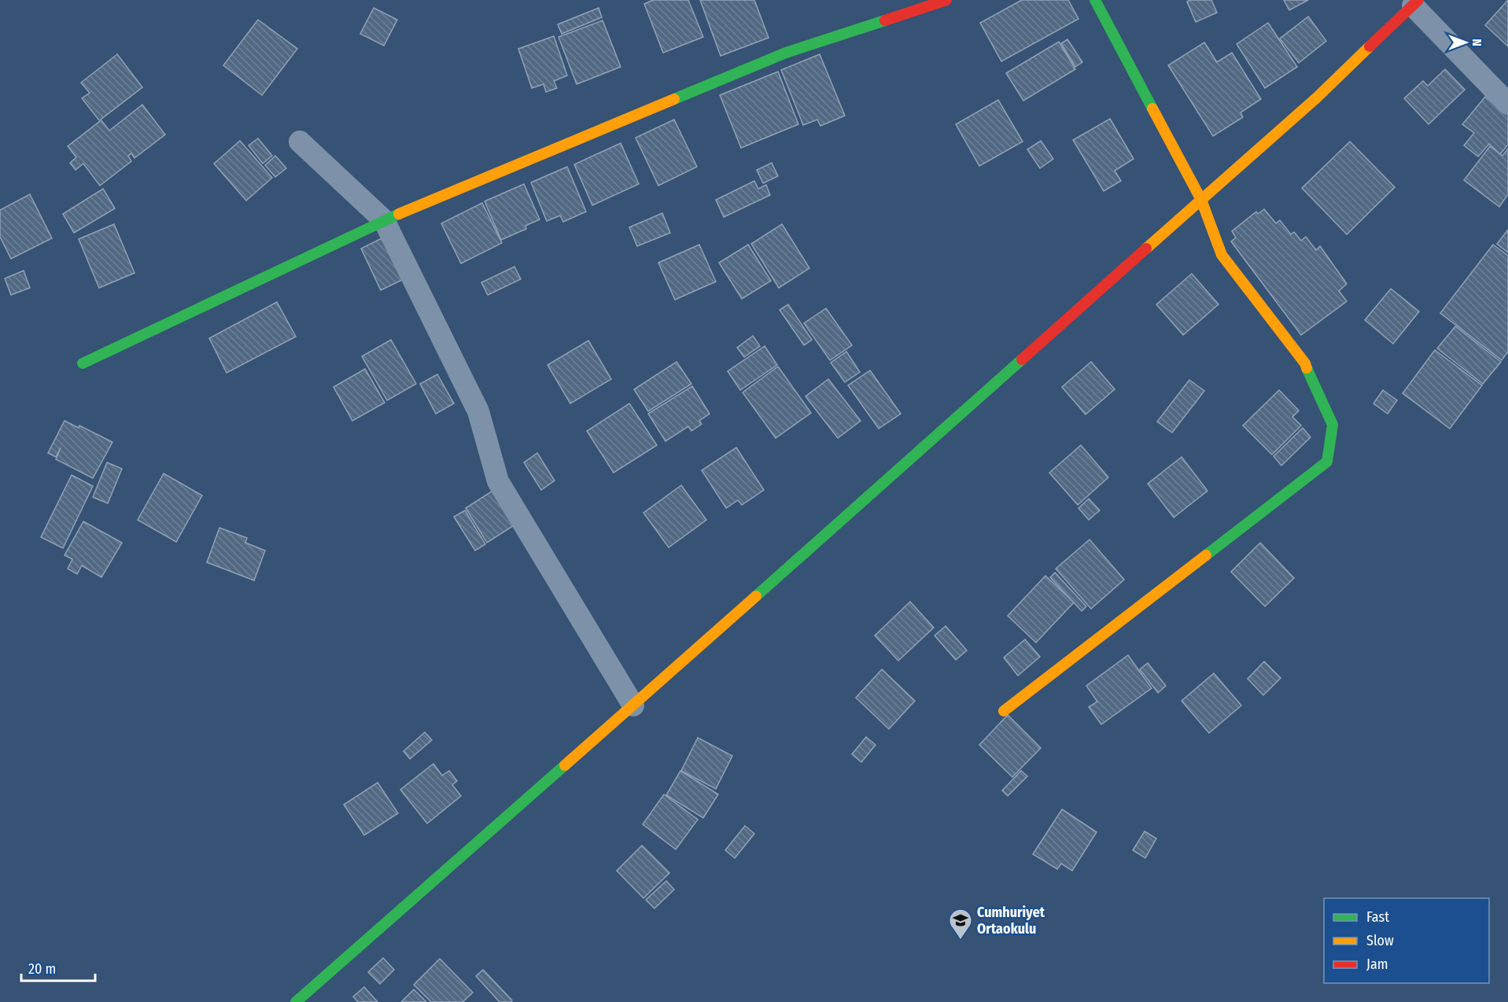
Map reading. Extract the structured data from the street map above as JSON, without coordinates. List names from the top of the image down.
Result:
{
  "places": {
    "school or university": ["Cumhuriyet Ortaokulu"]
  },
  "legend": ["Fast", "Slow", "Jam"],
  "scale_bar": "20 m",
  "north": "right"
}
